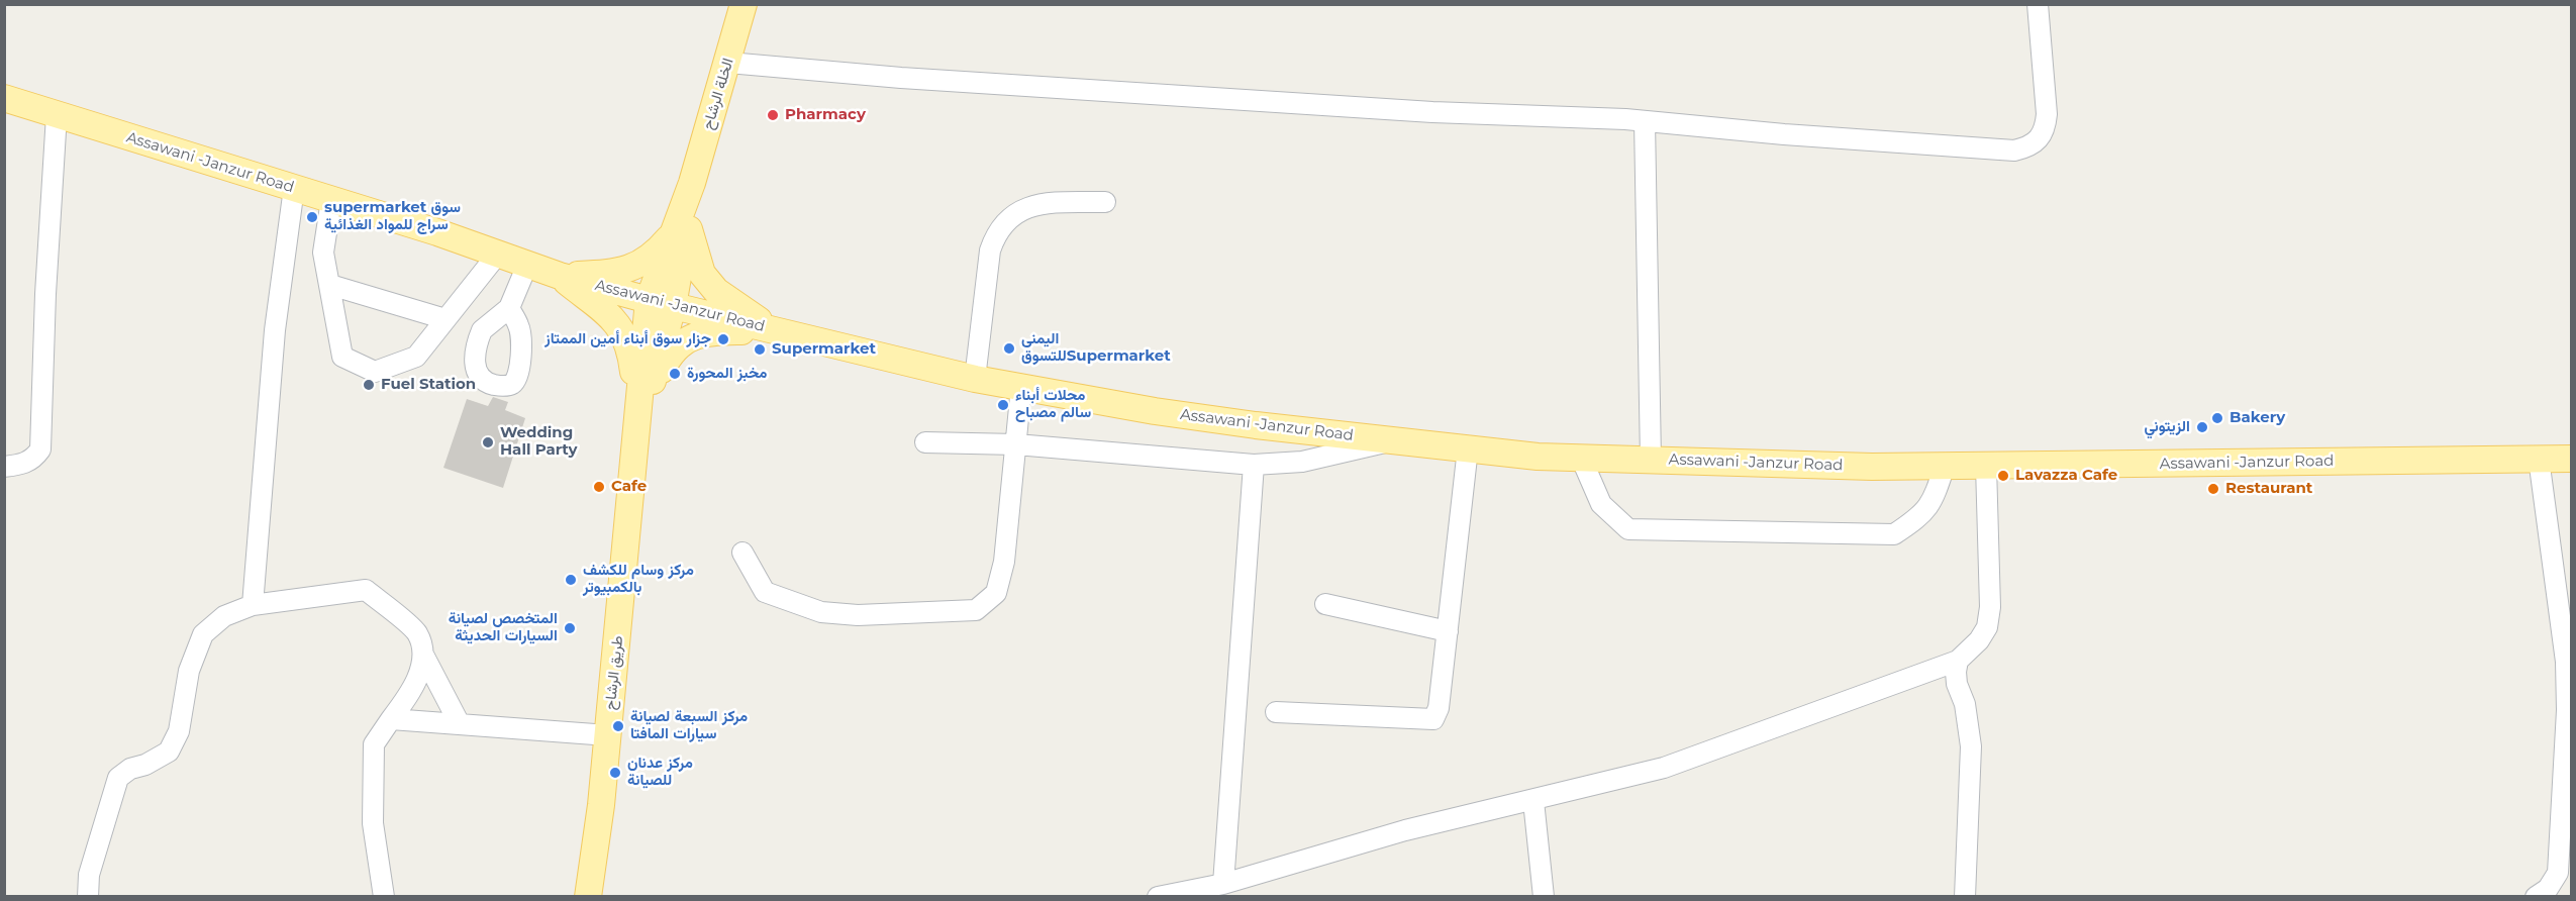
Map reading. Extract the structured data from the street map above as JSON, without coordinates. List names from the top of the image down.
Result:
{
  "streets": {
    "main road": ["الخلة الرشاح", "Assawani -Janzur Road", "طريق الرشاح"]
  },
  "crossings": [
    ["الخلة الرشاح", "Assawani -Janzur Road"],
    ["الخلة الرشاح", "طريق الرشاح"],
    ["Assawani -Janzur Road", "طريق الرشاح"]
  ],
  "places": [
    "Pharmacy",
    "supermarket سوق سراج للمواد الغذائية",
    "جزار سوق أبناء أمين الممتاز",
    "اليمنى للتسوقSupermarket",
    "Supermarket",
    "مخبز المحورة",
    "Fuel Station",
    "محلات أبناء سالم مصباح",
    "Bakery",
    "الزيتوني",
    "Wedding Hall Party",
    "Lavazza Cafe",
    "Cafe",
    "Restaurant",
    "مركز وسام للكشف بالكمبيوتر",
    "المتخصص لصيانة السيارات الحديثة",
    "مركز السبعة لصيانة سيارات المافتا",
    "مركز عدنان للصيانة"
  ]
}
